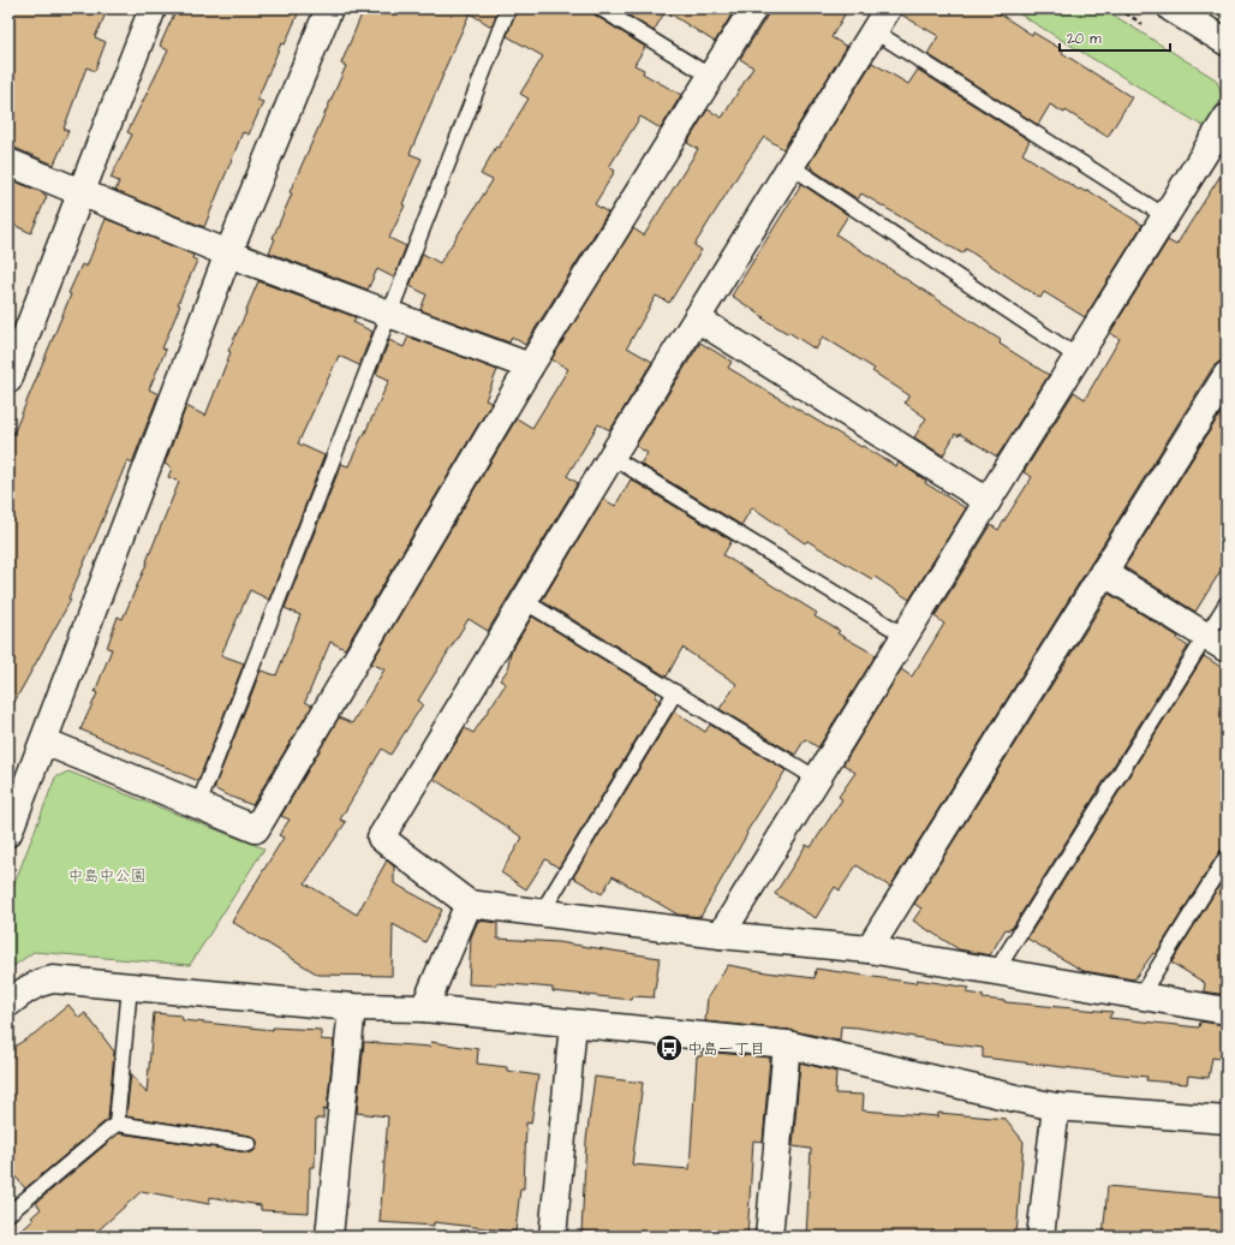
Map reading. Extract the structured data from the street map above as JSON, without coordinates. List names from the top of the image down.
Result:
{
  "parks": ["中島中公園"],
  "places": {
    "bus stop": ["中島一丁目"]
  },
  "scale_bar": "20 m"
}
